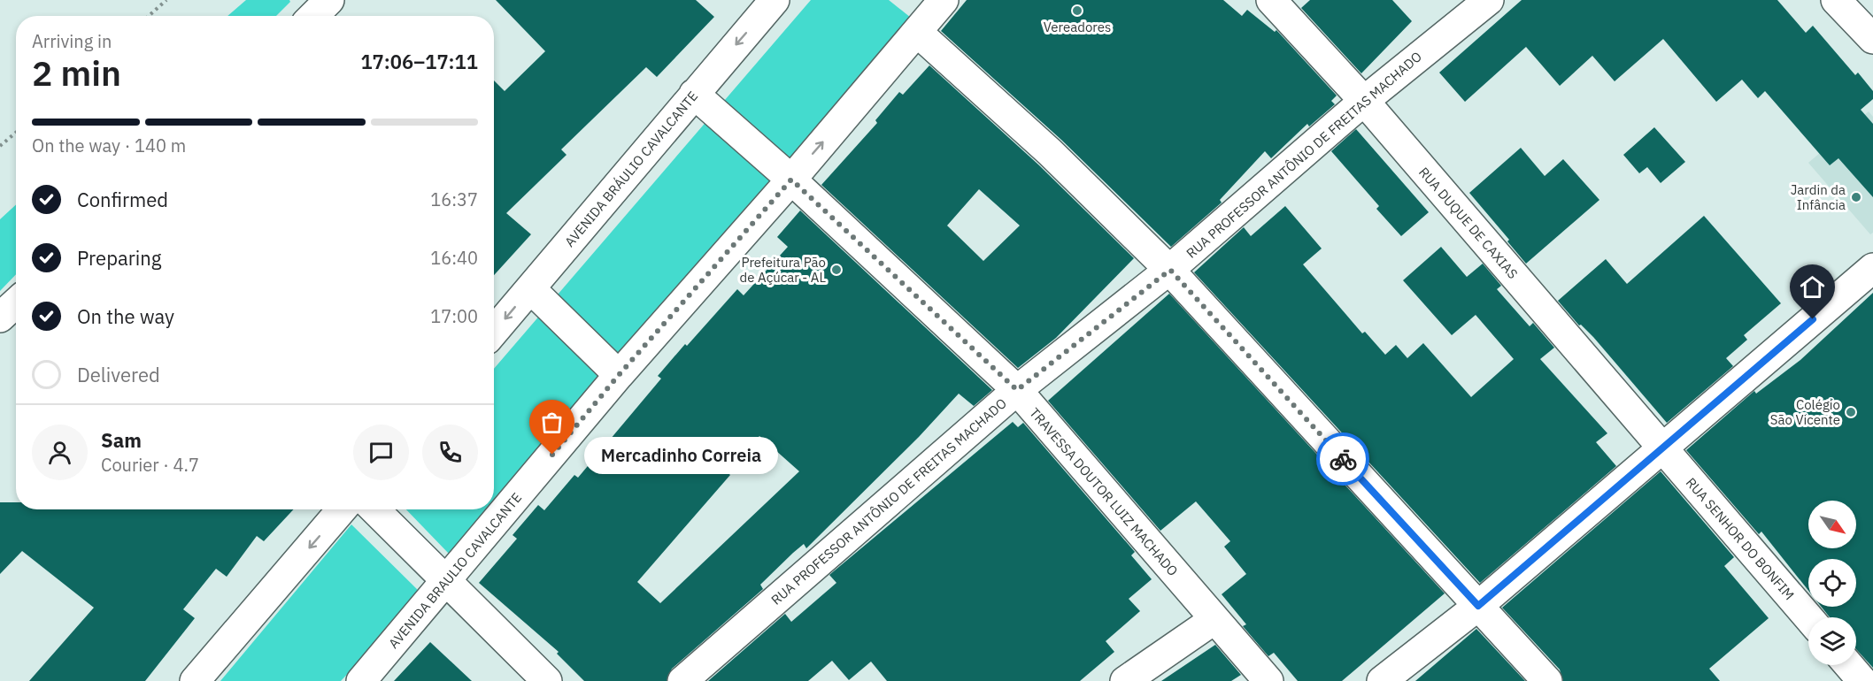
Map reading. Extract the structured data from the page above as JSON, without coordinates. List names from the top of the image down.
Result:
{
  "streets": {
    "street": [
      "RUA PROFESSOR ANTÔNIO DE FREITAS MACHADO",
      "AVENIDA BRÁULIO CAVALCANTE",
      "RUA DUQUE DE CAXIAS",
      "TRAVESSA DOUTOR LUIZ MACHADO",
      "RUA SENHOR DO BONFIM",
      "AVENIDA BRAULIO CAVALCANTE"
    ]
  },
  "crossings": [
    ["RUA PROFESSOR ANTÔNIO DE FREITAS MACHADO", "RUA DUQUE DE CAXIAS"],
    ["RUA PROFESSOR ANTÔNIO DE FREITAS MACHADO", "TRAVESSA DOUTOR LUIZ MACHADO"],
    ["AVENIDA BRÁULIO CAVALCANTE", "TRAVESSA DOUTOR LUIZ MACHADO"],
    ["RUA DUQUE DE CAXIAS", "RUA SENHOR DO BONFIM"],
    ["TRAVESSA DOUTOR LUIZ MACHADO", "AVENIDA BRAULIO CAVALCANTE"]
  ],
  "one_way": ["AVENIDA BRÁULIO CAVALCANTE"],
  "places": [
    "Vereadores",
    "Jardin da Infância",
    "Prefeitura Pão de Açúcar - AL",
    "Colégio São Vicente",
    "Mercadinho Correia"
  ],
  "north": "bottom right",
  "page": {
    "heading": ["2 min", "Arriving in", "17:06–17:11"],
    "panel": ["Sam", "Courier · 4.7"],
    "bar": "On the way · 140 m",
    "list": [
      ["Confirmed", "16:37"],
      ["Preparing", "16:40"],
      ["On the way", "17:00"],
      "Delivered"
    ],
    "bubble": "Mercadinho Correia"
  }
}
